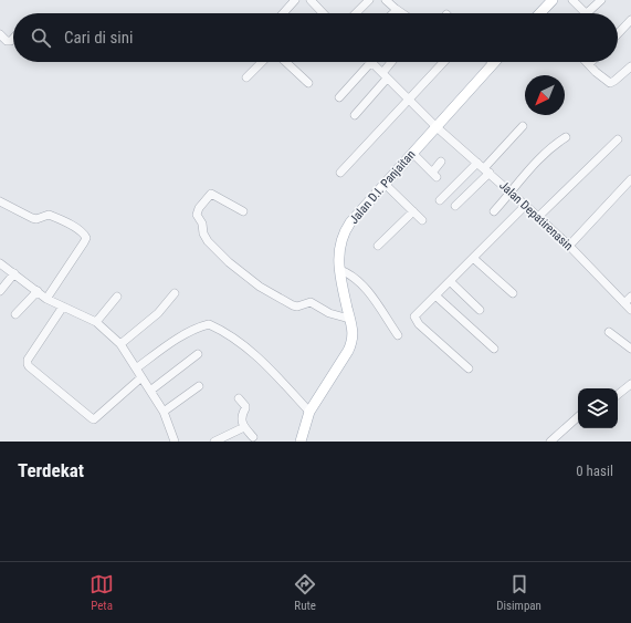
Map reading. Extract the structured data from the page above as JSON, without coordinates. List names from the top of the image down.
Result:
{
  "streets": {
    "main road": ["Jalan D.I. Panjaitan"],
    "street": ["Jalan Depatirenasin"]
  },
  "crossings": [
    ["Jalan D.I. Panjaitan", "Jalan Depatirenasin"]
  ],
  "north": "bottom left",
  "page": {
    "search": "Cari di sini",
    "heading": ["Terdekat", "0 hasil"],
    "nav": ["Peta", "Rute", "Disimpan"]
  }
}
